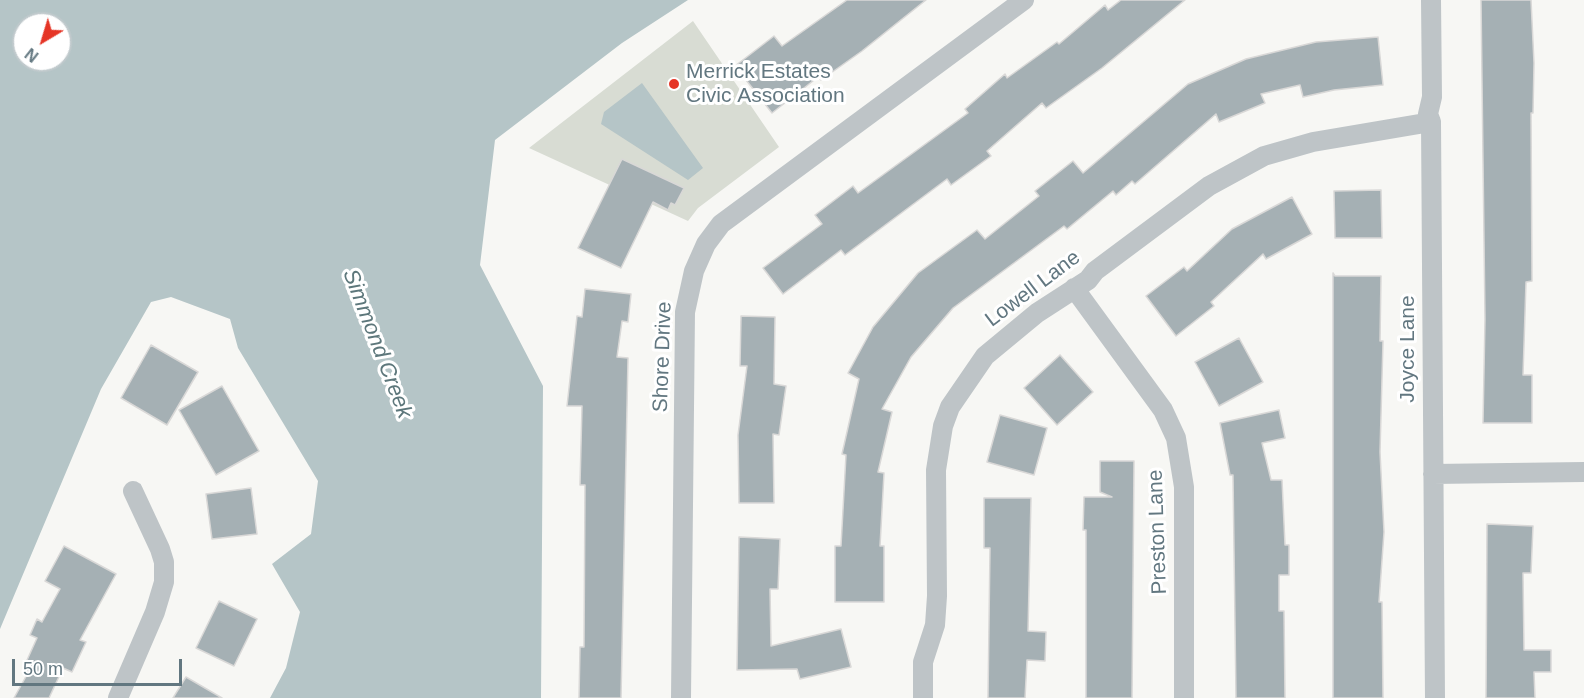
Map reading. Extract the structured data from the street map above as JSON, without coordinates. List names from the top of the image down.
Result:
{
  "streets": {
    "street": [
      "Lowell Lane",
      "Joyce Lane",
      "Shore Drive",
      "Preston Lane"
    ]
  },
  "crossings": [
    ["Lowell Lane", "Joyce Lane"],
    ["Lowell Lane", "Preston Lane"]
  ],
  "water": ["Simmond Creek"],
  "places": ["Merrick Estates Civic Association"],
  "scale_bar": "50 m",
  "north": "bottom left"
}
